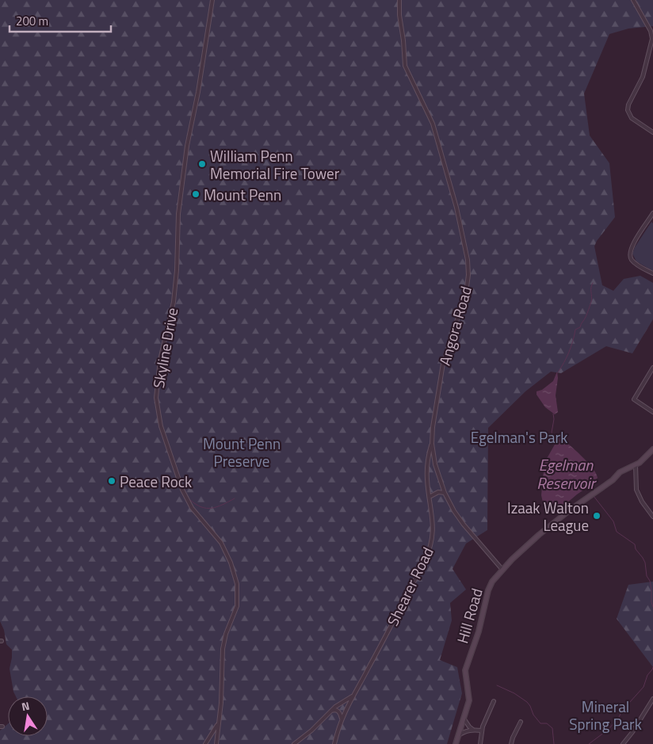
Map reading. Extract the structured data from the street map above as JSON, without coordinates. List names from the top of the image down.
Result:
{
  "streets": {
    "street": [
      "Angora Road",
      "Skyline Drive",
      "Shearer Road",
      "Hill Road"
    ]
  },
  "crossings": [
    ["Angora Road", "Shearer Road"],
    ["Angora Road", "Hill Road"]
  ],
  "water": ["Egelman Reservoir"],
  "parks": ["Egelman's Park", "Mount Penn Preserve", "Mineral Spring Park"],
  "places": [
    "William Penn Memorial Fire Tower",
    "Mount Penn",
    "Peace Rock",
    "Izaak Walton League"
  ],
  "scale_bar": "200 m",
  "north": "top"
}
